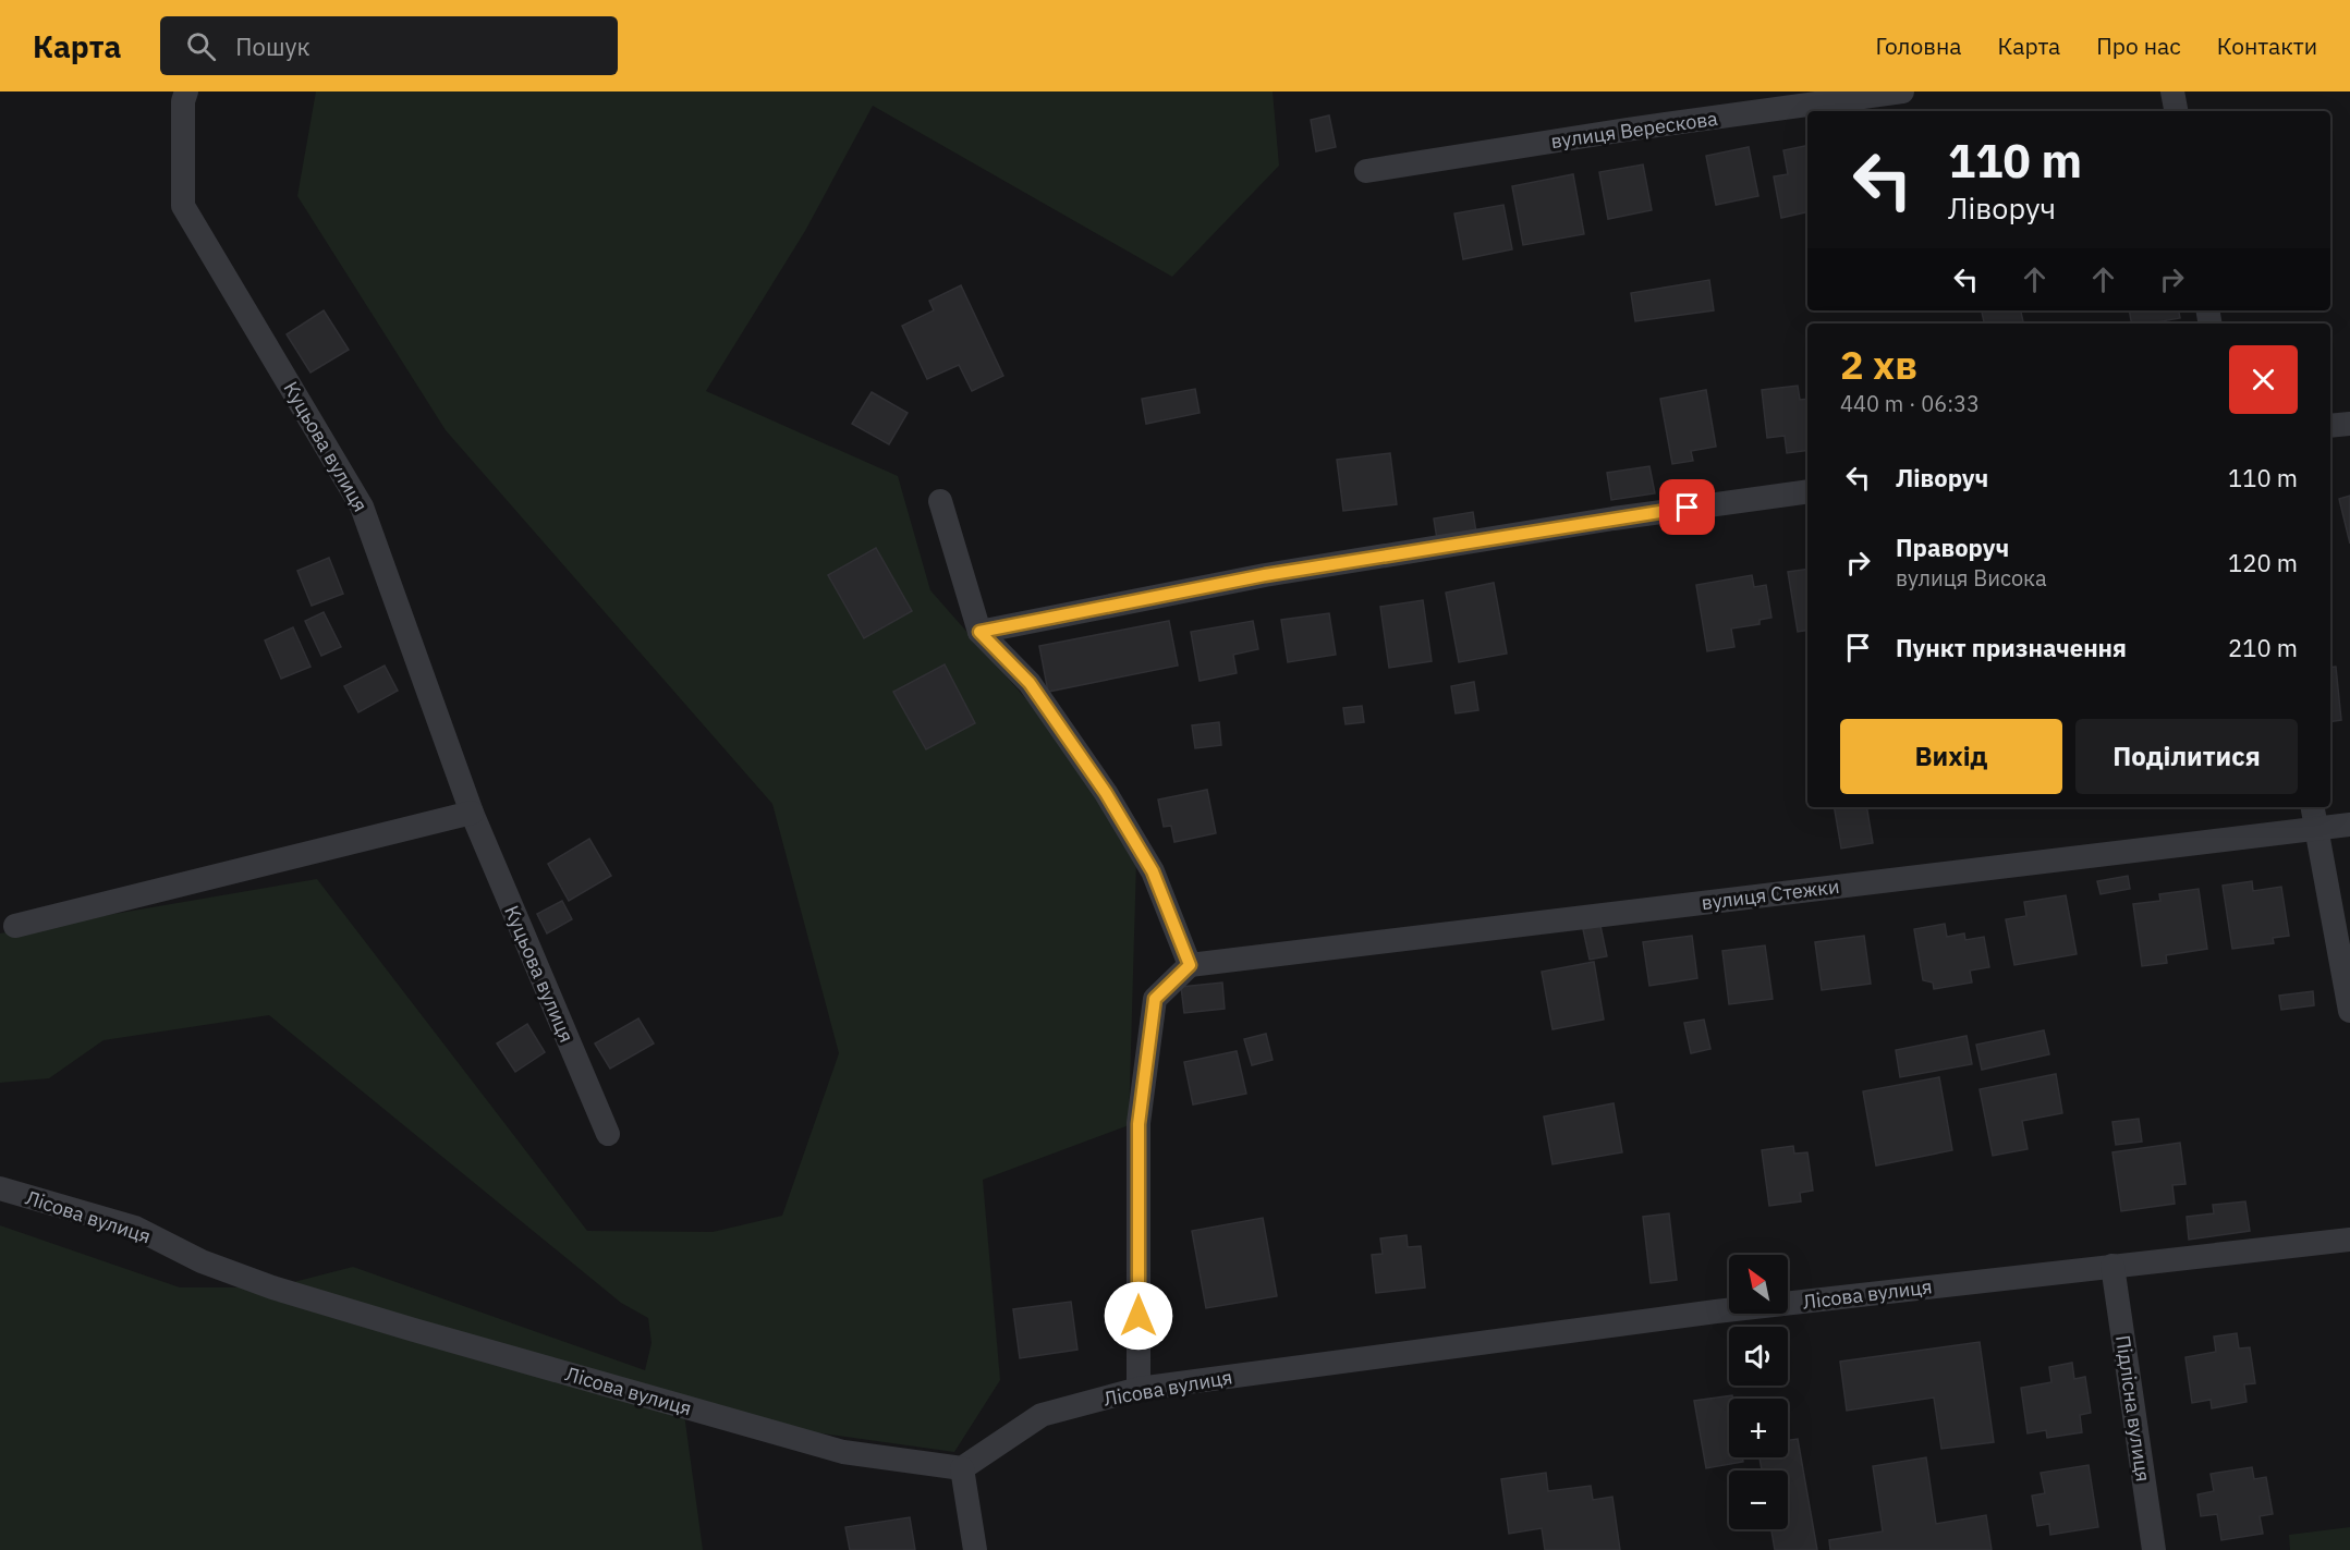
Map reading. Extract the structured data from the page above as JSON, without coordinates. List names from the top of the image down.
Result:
{
  "streets": {
    "street": [
      "вулиця Верескова",
      "Куцьова вулиця",
      "вулиця Стежки",
      "Лісова вулиця",
      "Підлісна вулиця"
    ]
  },
  "crossings": [
    ["Лісова вулиця", "Підлісна вулиця"]
  ],
  "north": "top left",
  "page": {
    "header": "Карта",
    "search": "Пошук",
    "nav": [
      "Головна",
      "Карта",
      "Про нас",
      "Контакти"
    ],
    "turn": ["110 m", "Ліворуч"],
    "heading": ["2 хв", "440 m · 06:33"],
    "list": [
      {
        "name": "Ліворуч",
        "value": "110 m"
      },
      {
        "name": "Праворуч",
        "note": "вулиця Висока",
        "value": "120 m"
      },
      {
        "name": "Пункт призначення",
        "value": "210 m"
      }
    ],
    "buttons": ["Вихід", "Поділитися"],
    "map_buttons": ["+", "−"]
  }
}
